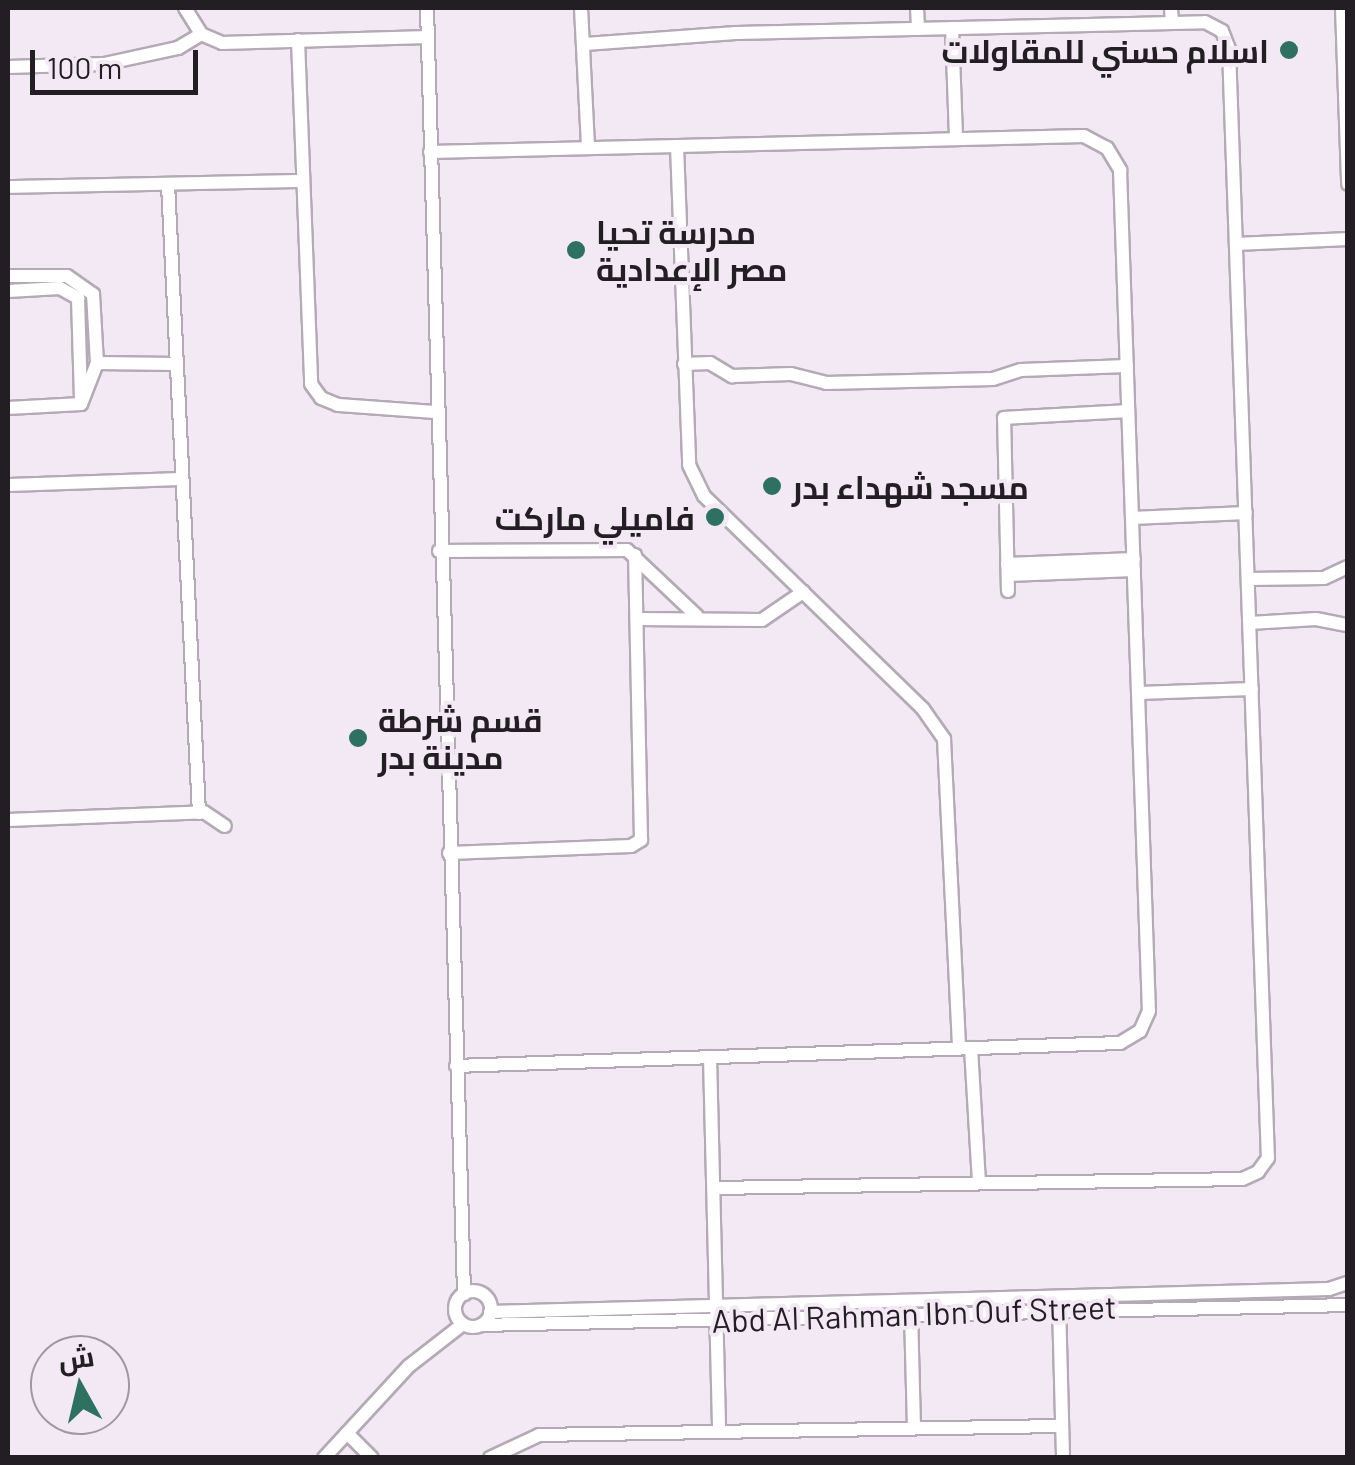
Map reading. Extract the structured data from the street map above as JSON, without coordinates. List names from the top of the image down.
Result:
{
  "streets": {
    "street": ["Abd Al Rahman Ibn Ouf Street"]
  },
  "places": [
    "اسلام حسني للمقاولات",
    "مدرسة تحيا مصر الإعدادية",
    "مسجد شهداء بدر",
    "فاميلي ماركت",
    "قسم شرطة مدينة بدر"
  ],
  "scale_bar": "100 m",
  "north": "top"
}
